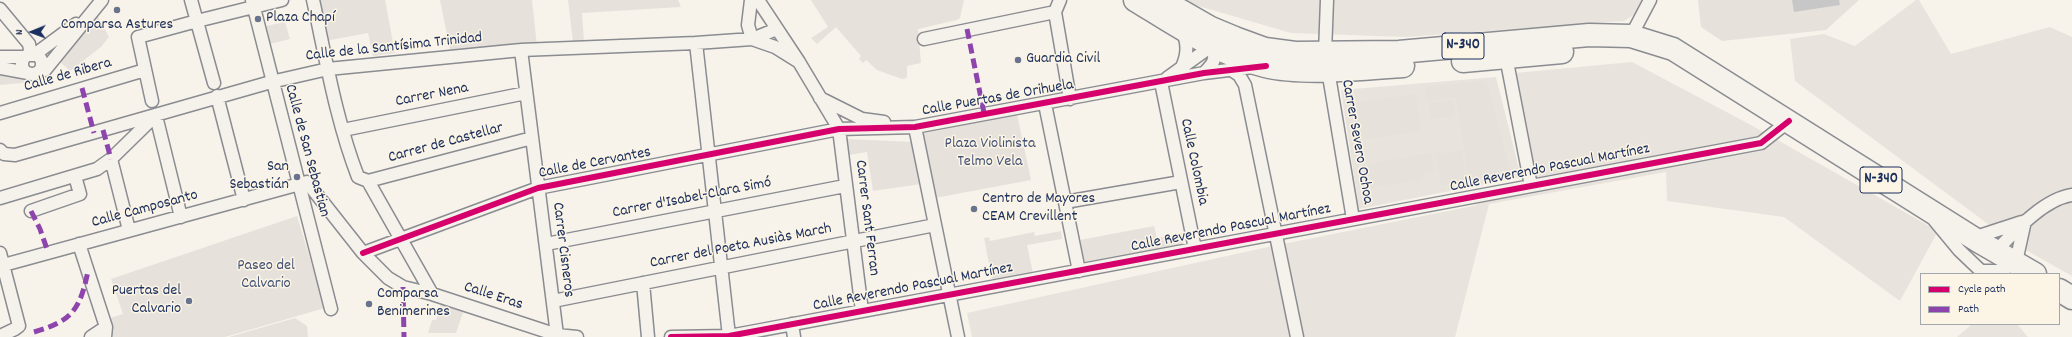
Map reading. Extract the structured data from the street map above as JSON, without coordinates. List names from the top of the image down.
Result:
{
  "streets": {
    "highway": ["N-340"],
    "street": [
      "Calle de la Santísima Trinidad",
      "Calle de Ribera",
      "Carrer Nena",
      "Calle Puertas de Orihuela",
      "Carrer Severo Ochoa",
      "Carrer de Castellar",
      "Calle de San Sebastian",
      "Calle Colombia",
      "Calle de Cervantes",
      "Calle Reverendo Pascual Martínez",
      "Carrer d'Isabel-Clara Simó",
      "Calle Camposanto",
      "Carrer Sant Ferran",
      "Carrer del Poeta Ausiàs March",
      "Carrer Cisneros",
      "Calle Eras"
    ]
  },
  "crossings": [
    ["N-340", "Calle Puertas de Orihuela"],
    ["N-340", "Carrer Severo Ochoa"],
    ["N-340", "Calle Reverendo Pascual Martínez"],
    ["Calle de la Santísima Trinidad", "Calle de San Sebastian"],
    ["Calle de la Santísima Trinidad", "Carrer Cisneros"],
    ["Carrer Nena", "Carrer Cisneros"],
    ["Calle Puertas de Orihuela", "Calle Colombia"],
    ["Calle Puertas de Orihuela", "Calle de Cervantes"],
    ["Calle Puertas de Orihuela", "Carrer Sant Ferran"],
    ["Carrer Severo Ochoa", "Calle Reverendo Pascual Martínez"],
    ["Carrer de Castellar", "Carrer Cisneros"],
    ["Calle de San Sebastian", "Calle Camposanto"],
    ["Calle de San Sebastian", "Calle Eras"],
    ["Calle Colombia", "Calle Reverendo Pascual Martínez"],
    ["Calle de Cervantes", "Carrer Sant Ferran"],
    ["Calle de Cervantes", "Carrer Cisneros"],
    ["Calle de Cervantes", "Calle Eras"],
    ["Calle Reverendo Pascual Martínez", "Carrer Sant Ferran"],
    ["Carrer d'Isabel-Clara Simó", "Carrer Sant Ferran"],
    ["Carrer d'Isabel-Clara Simó", "Carrer Cisneros"],
    ["Calle Camposanto", "Calle Eras"],
    ["Carrer Sant Ferran", "Carrer del Poeta Ausiàs March"],
    ["Carrer del Poeta Ausiàs March", "Carrer Cisneros"],
    ["Carrer Cisneros", "Calle Eras"]
  ],
  "parks": ["Plaza Violinista Telmo Vela", "Paseo del Calvario"],
  "places": [
    "Comparsa Astures",
    "Plaza Chapí",
    "Guardia Civil",
    "San Sebastián",
    "Centro de Mayores CEAM Crevillent",
    "Puertas del Calvario",
    "Comparsa Benimerines"
  ],
  "legend": ["Cycle path", "Path"],
  "north": "left"
}
